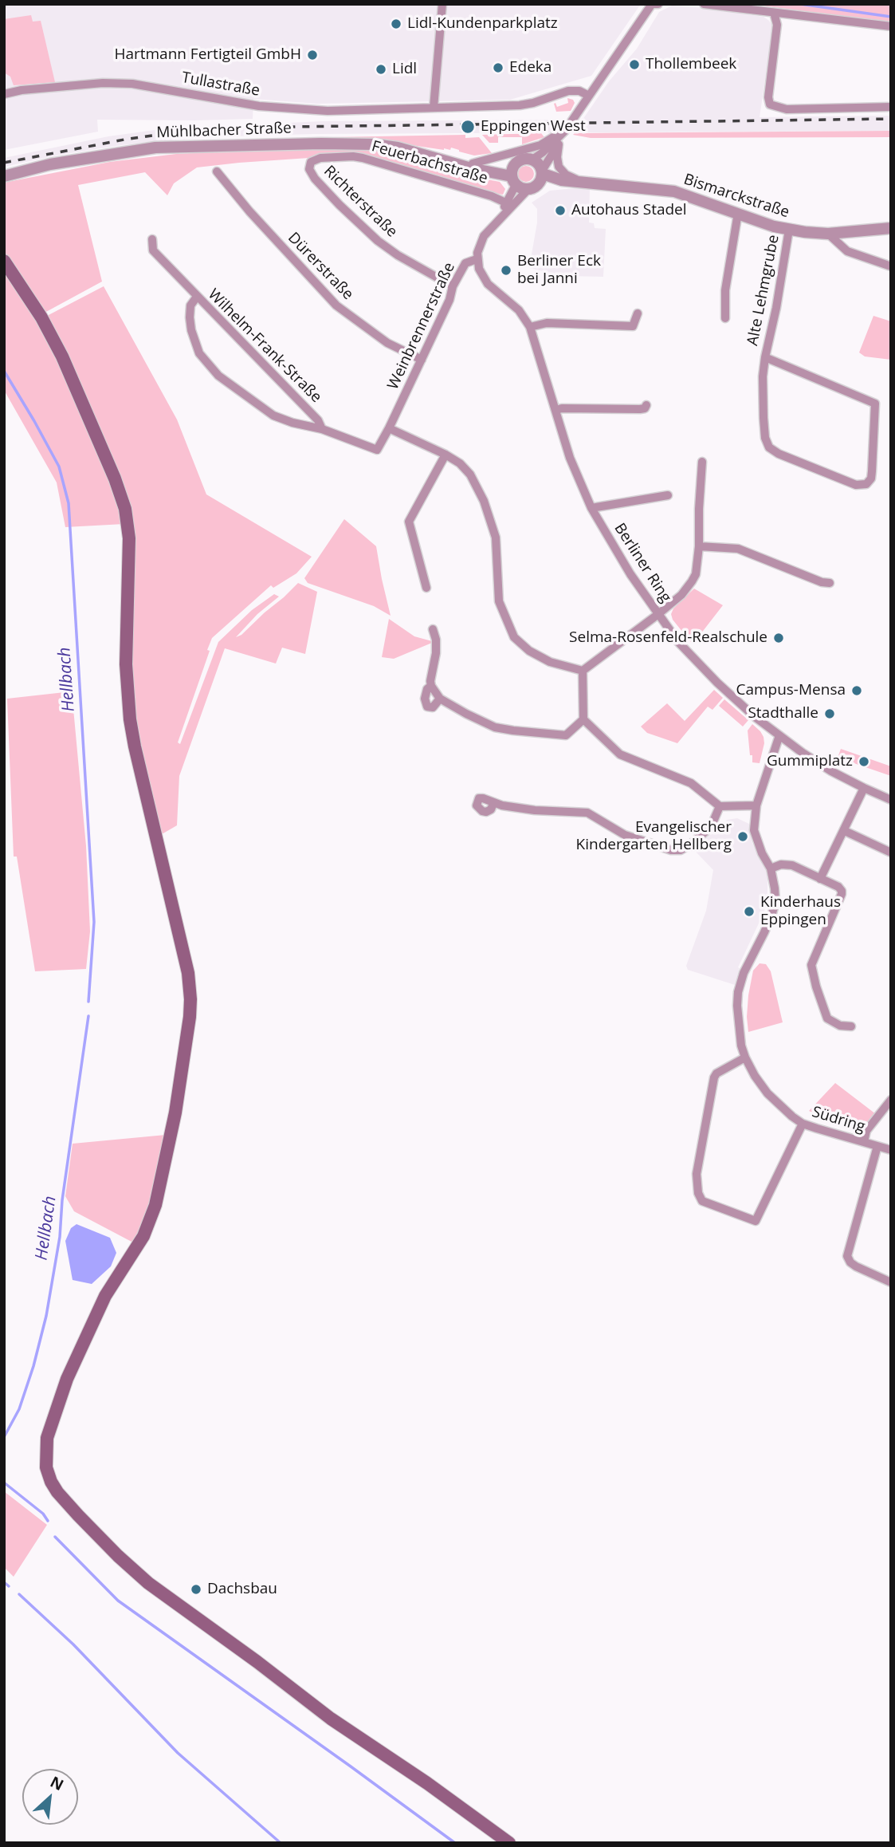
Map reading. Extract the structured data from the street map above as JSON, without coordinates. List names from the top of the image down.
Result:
{
  "streets": {
    "street": [
      "Tullastraße",
      "Mühlbacher Straße",
      "Feuerbachstraße",
      "Bismarckstraße",
      "Richterstraße",
      "Dürerstraße",
      "Alte Lehmgrube",
      "Weinbrennerstraße",
      "Wilhelm-Frank-Straße",
      "Berliner Ring",
      "Südring"
    ]
  },
  "crossings": [
    ["Tullastraße", "Mühlbacher Straße"],
    ["Mühlbacher Straße", "Bismarckstraße"],
    ["Mühlbacher Straße", "Weinbrennerstraße"],
    ["Feuerbachstraße", "Richterstraße"],
    ["Feuerbachstraße", "Weinbrennerstraße"],
    ["Bismarckstraße", "Alte Lehmgrube"],
    ["Bismarckstraße", "Weinbrennerstraße"],
    ["Richterstraße", "Weinbrennerstraße"],
    ["Dürerstraße", "Weinbrennerstraße"],
    ["Weinbrennerstraße", "Wilhelm-Frank-Straße"],
    ["Weinbrennerstraße", "Berliner Ring"],
    ["Berliner Ring", "Südring"]
  ],
  "water": ["Hellbach"],
  "places": [
    "Lidl-Kundenparkplatz",
    "Hartmann Fertigteil GmbH",
    "Thollembeek",
    "Edeka",
    "Lidl",
    "Eppingen West",
    "Autohaus Stadel",
    "Berliner Eck bei Janni",
    "Selma-Rosenfeld-Realschule",
    "Campus-Mensa",
    "Stadthalle",
    "Gummiplatz",
    "Evangelischer Kindergarten Hellberg",
    "Kinderhaus Eppingen",
    "Dachsbau"
  ],
  "north": "top right"
}
